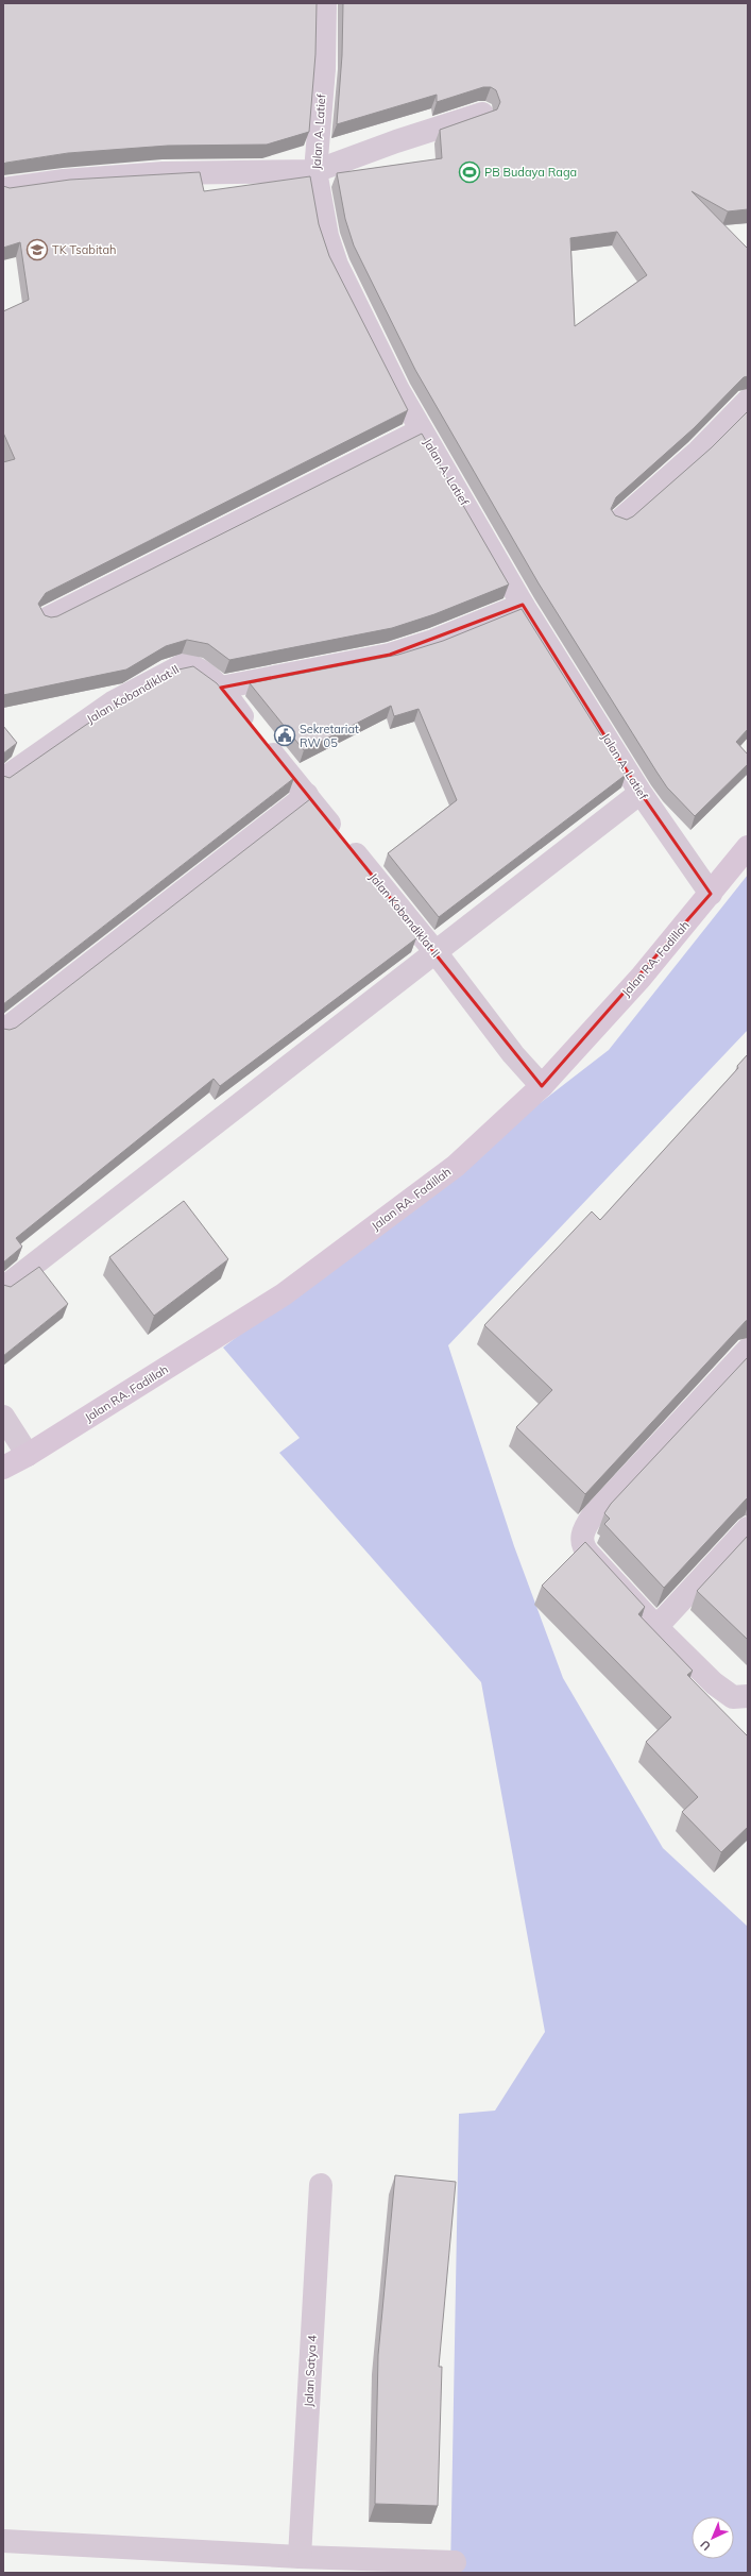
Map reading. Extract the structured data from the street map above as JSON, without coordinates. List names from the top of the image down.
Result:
{
  "streets": {
    "main road": ["Jalan RA. Fadillah"],
    "street": ["Jalan A. Latief", "Jalan Kobandiklat II", "Jalan Satya 4"]
  },
  "crossings": [
    ["Jalan A. Latief", "Jalan RA. Fadillah"],
    ["Jalan Kobandiklat II", "Jalan RA. Fadillah"]
  ],
  "places": {
    "sports": ["PB Budaya Raga"],
    "school or university": ["TK Tsabitah"],
    "public building": ["Sekretariat RW 05"]
  },
  "north": "bottom left"
}
